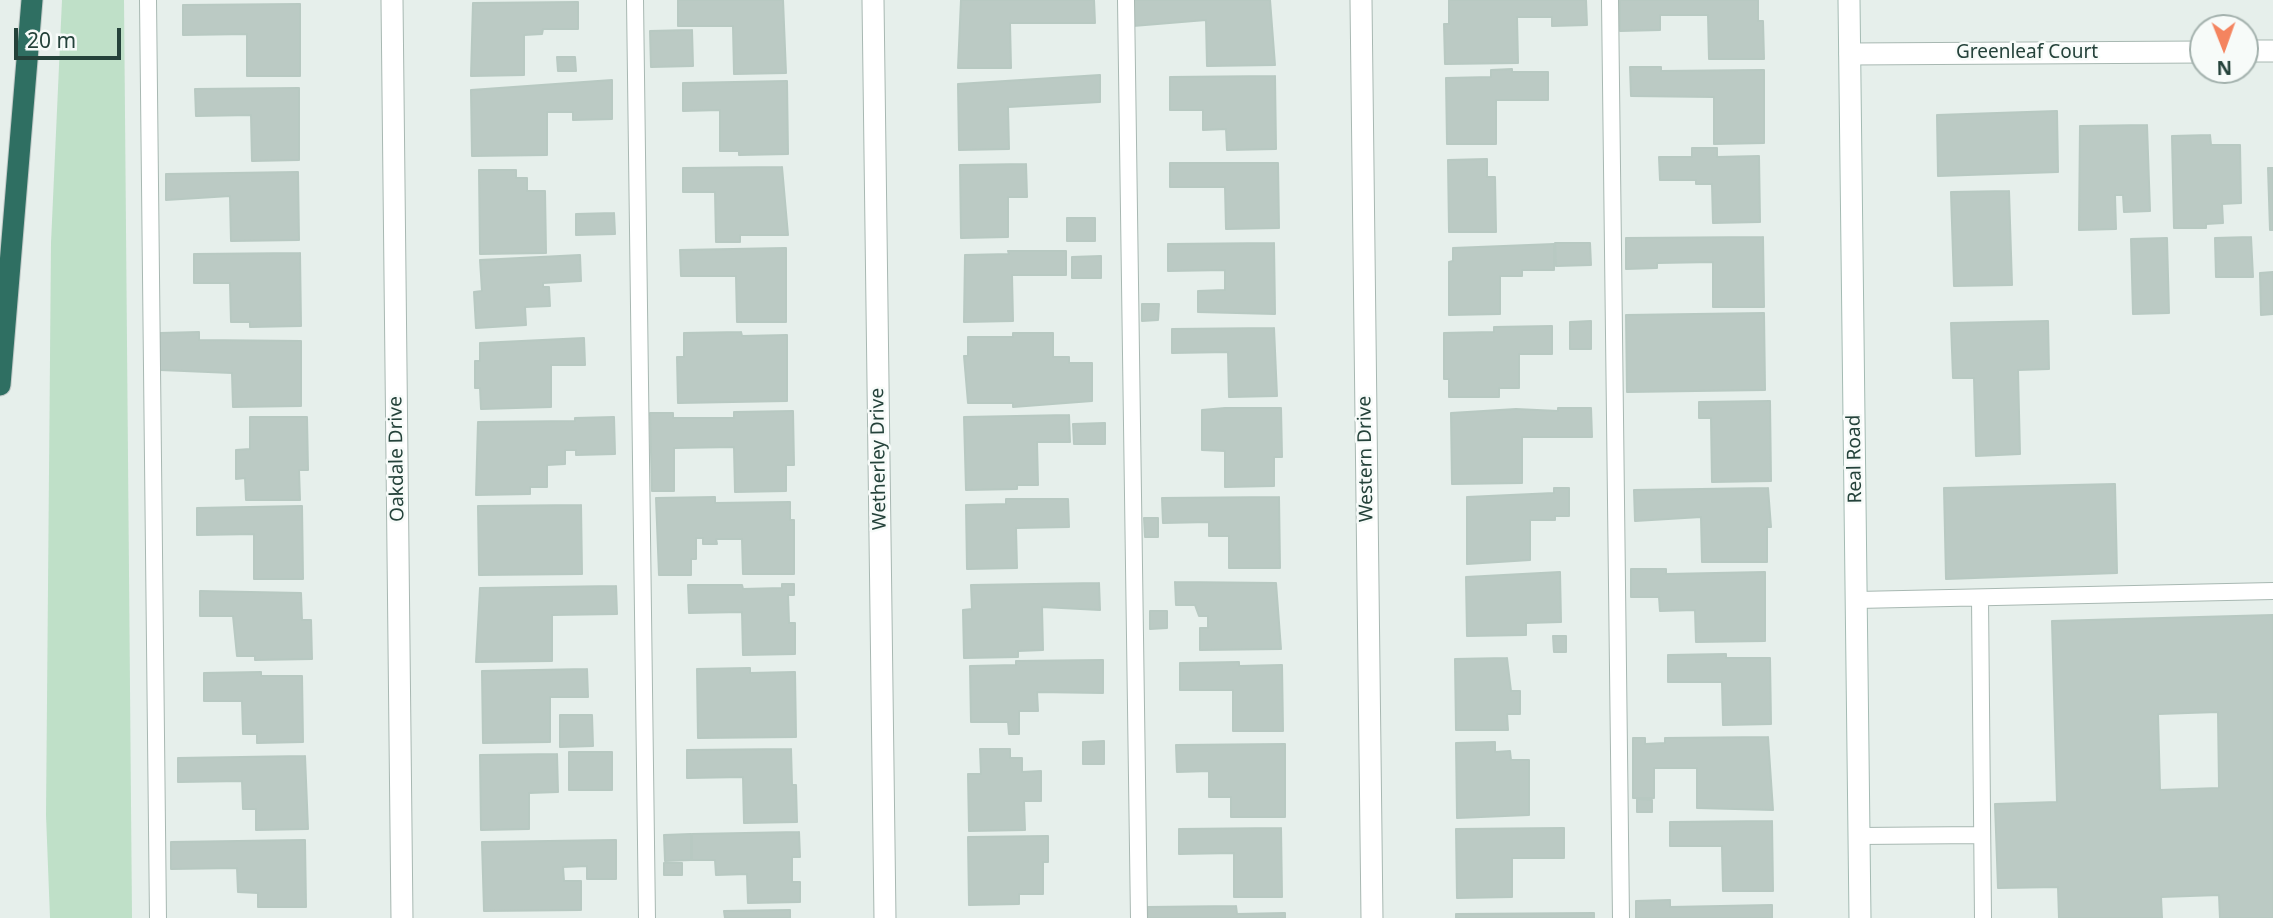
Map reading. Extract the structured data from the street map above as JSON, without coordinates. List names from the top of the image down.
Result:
{
  "streets": {
    "street": [
      "Greenleaf Court",
      "Oakdale Drive",
      "Wetherley Drive",
      "Western Drive",
      "Real Road"
    ]
  },
  "crossings": [
    ["Greenleaf Court", "Real Road"]
  ],
  "scale_bar": "20 m",
  "north": "bottom"
}
